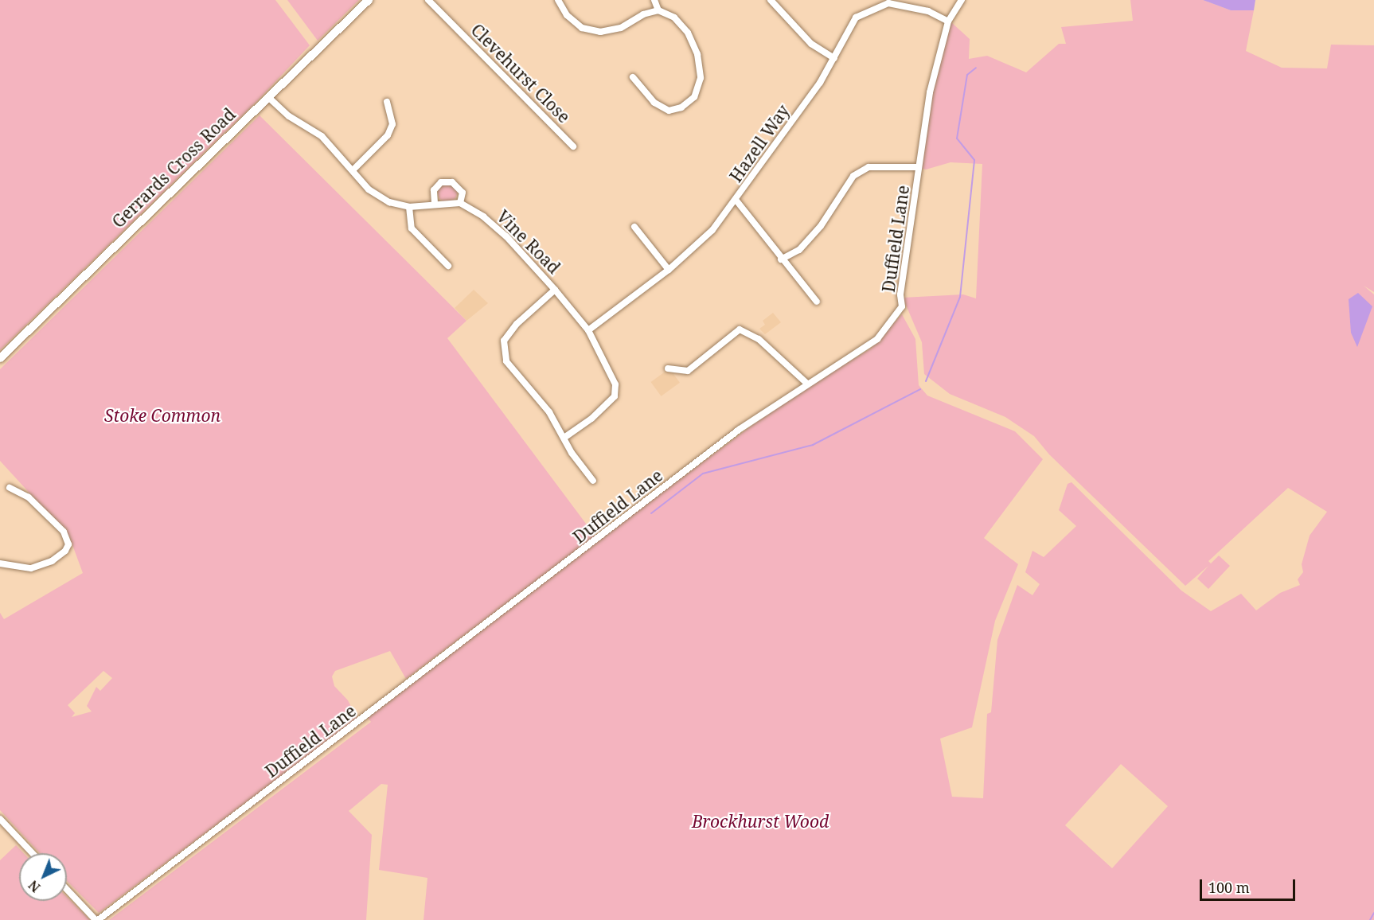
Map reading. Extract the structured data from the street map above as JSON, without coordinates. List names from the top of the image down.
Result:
{
  "streets": {
    "main road": ["Gerrards Cross Road"],
    "street": [
      "Clevehurst Close",
      "Hazell Way",
      "Duffield Lane",
      "Vine Road"
    ]
  },
  "crossings": [
    ["Hazell Way", "Duffield Lane"],
    ["Hazell Way", "Vine Road"]
  ],
  "parks": ["Stoke Common", "Brockhurst Wood"],
  "scale_bar": "100 m",
  "north": "bottom left"
}
